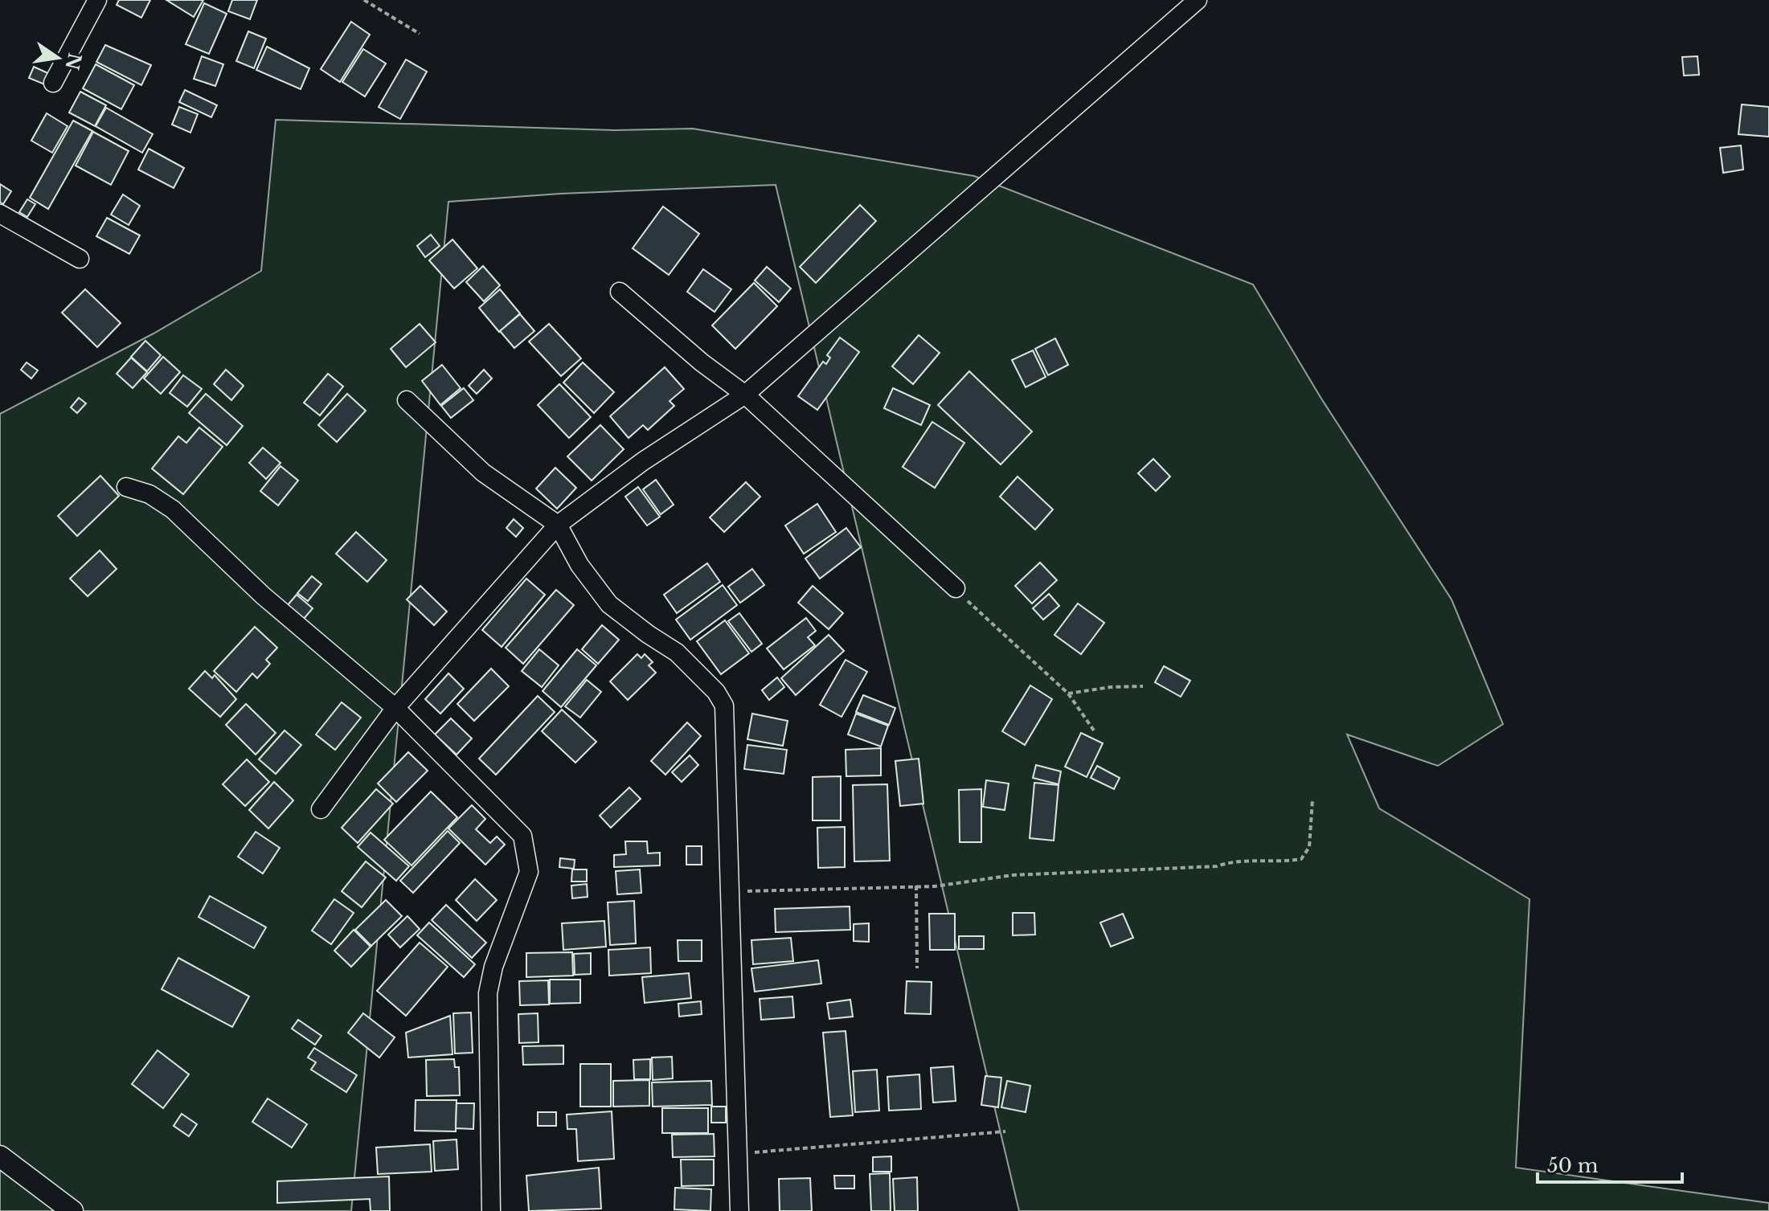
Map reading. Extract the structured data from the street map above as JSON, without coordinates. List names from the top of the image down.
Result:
{
  "scale_bar": "50 m",
  "north": "right"
}
